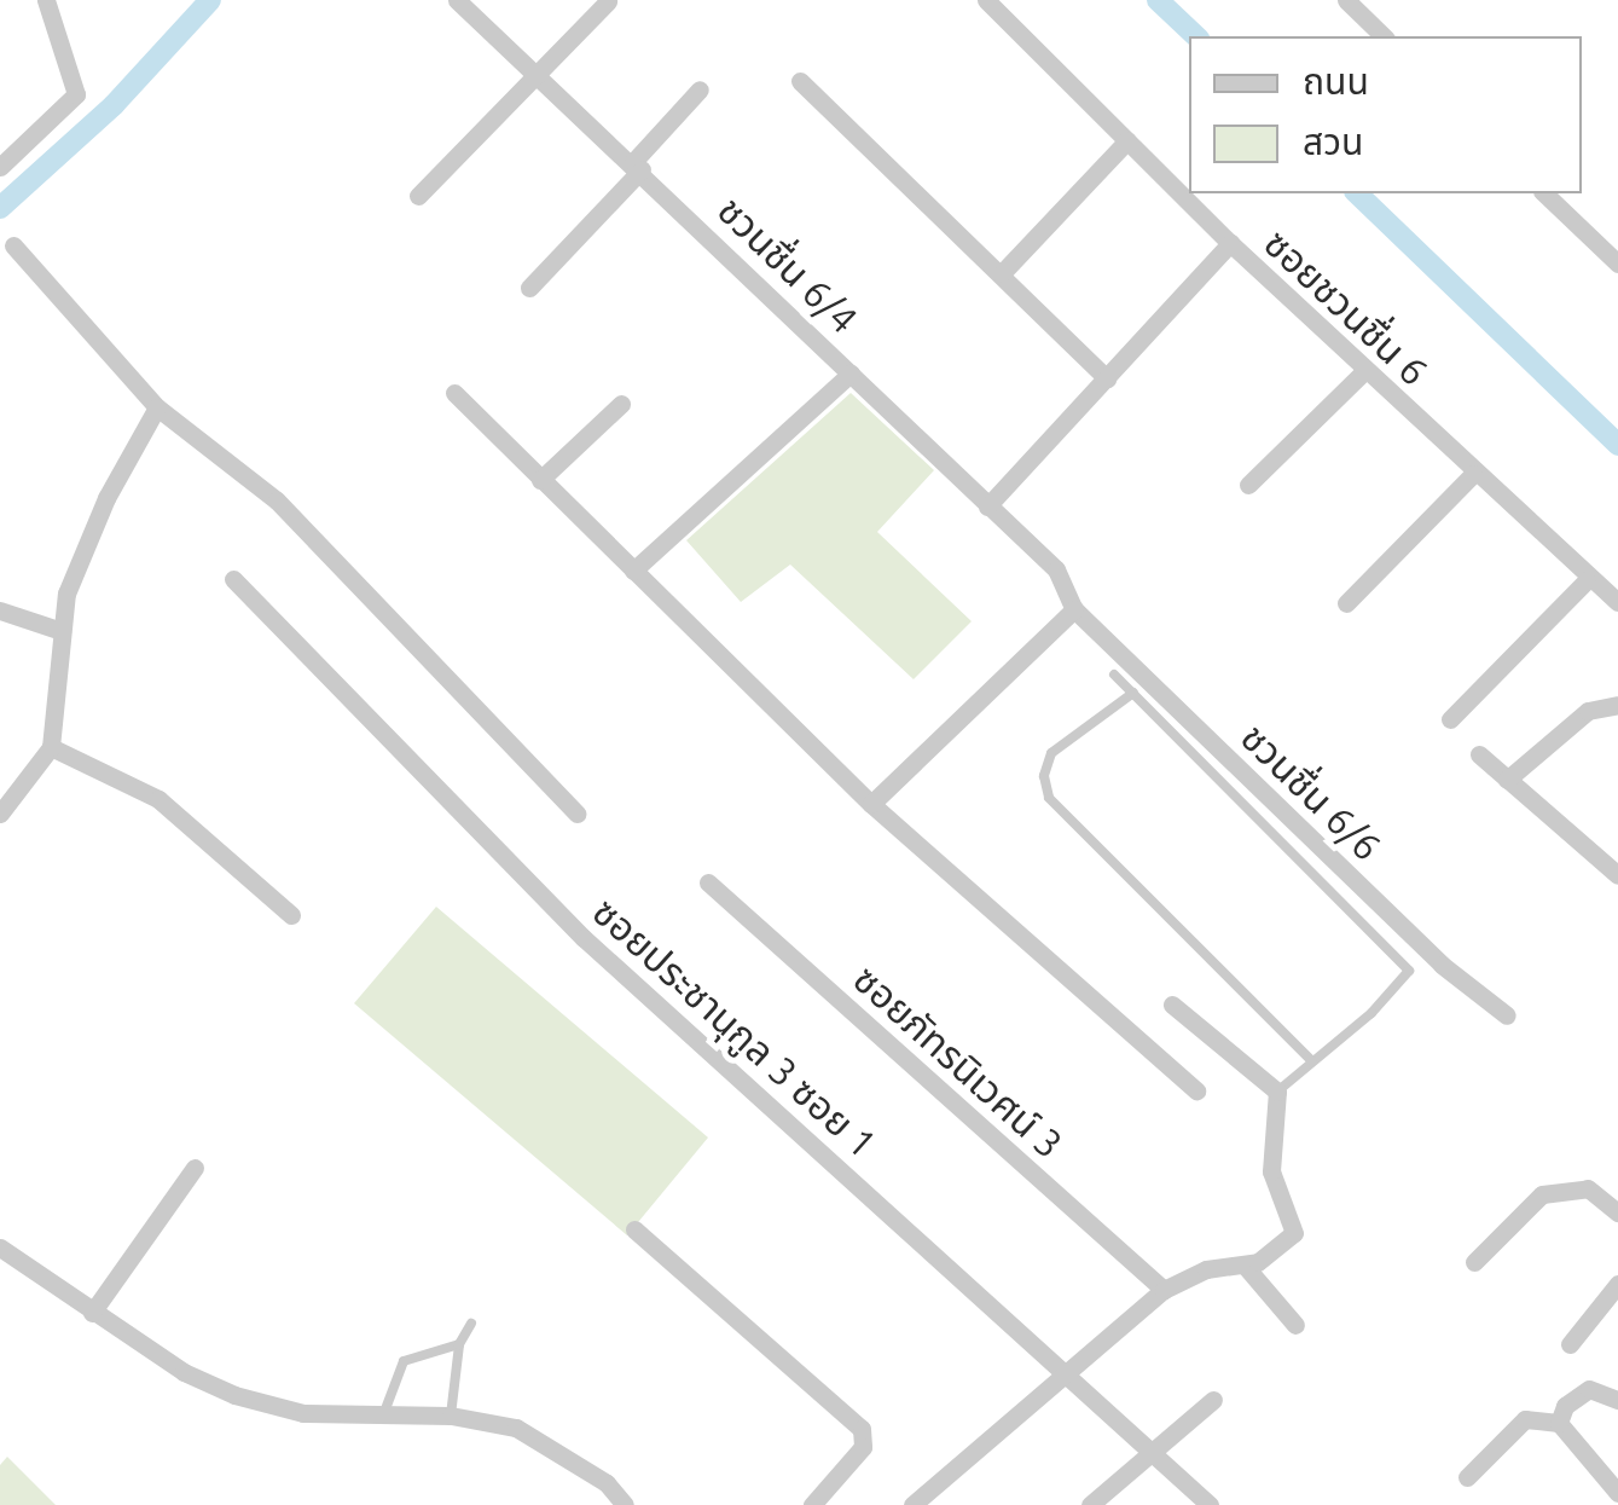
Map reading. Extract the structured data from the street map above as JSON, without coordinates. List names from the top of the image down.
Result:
{
  "streets": {
    "street": [
      "ชวนชื่น 6/4",
      "ซอยชวนชื่น 6",
      "ชวนชื่น 6/6",
      "ซอยประชานุกูล 3 ซอย 1",
      "ซอยภัทรนิเวศน์ 3"
    ]
  },
  "crossings": [
    ["ชวนชื่น 6/4", "ชวนชื่น 6/6"]
  ],
  "legend": ["ถนน", "สวน"]
}
